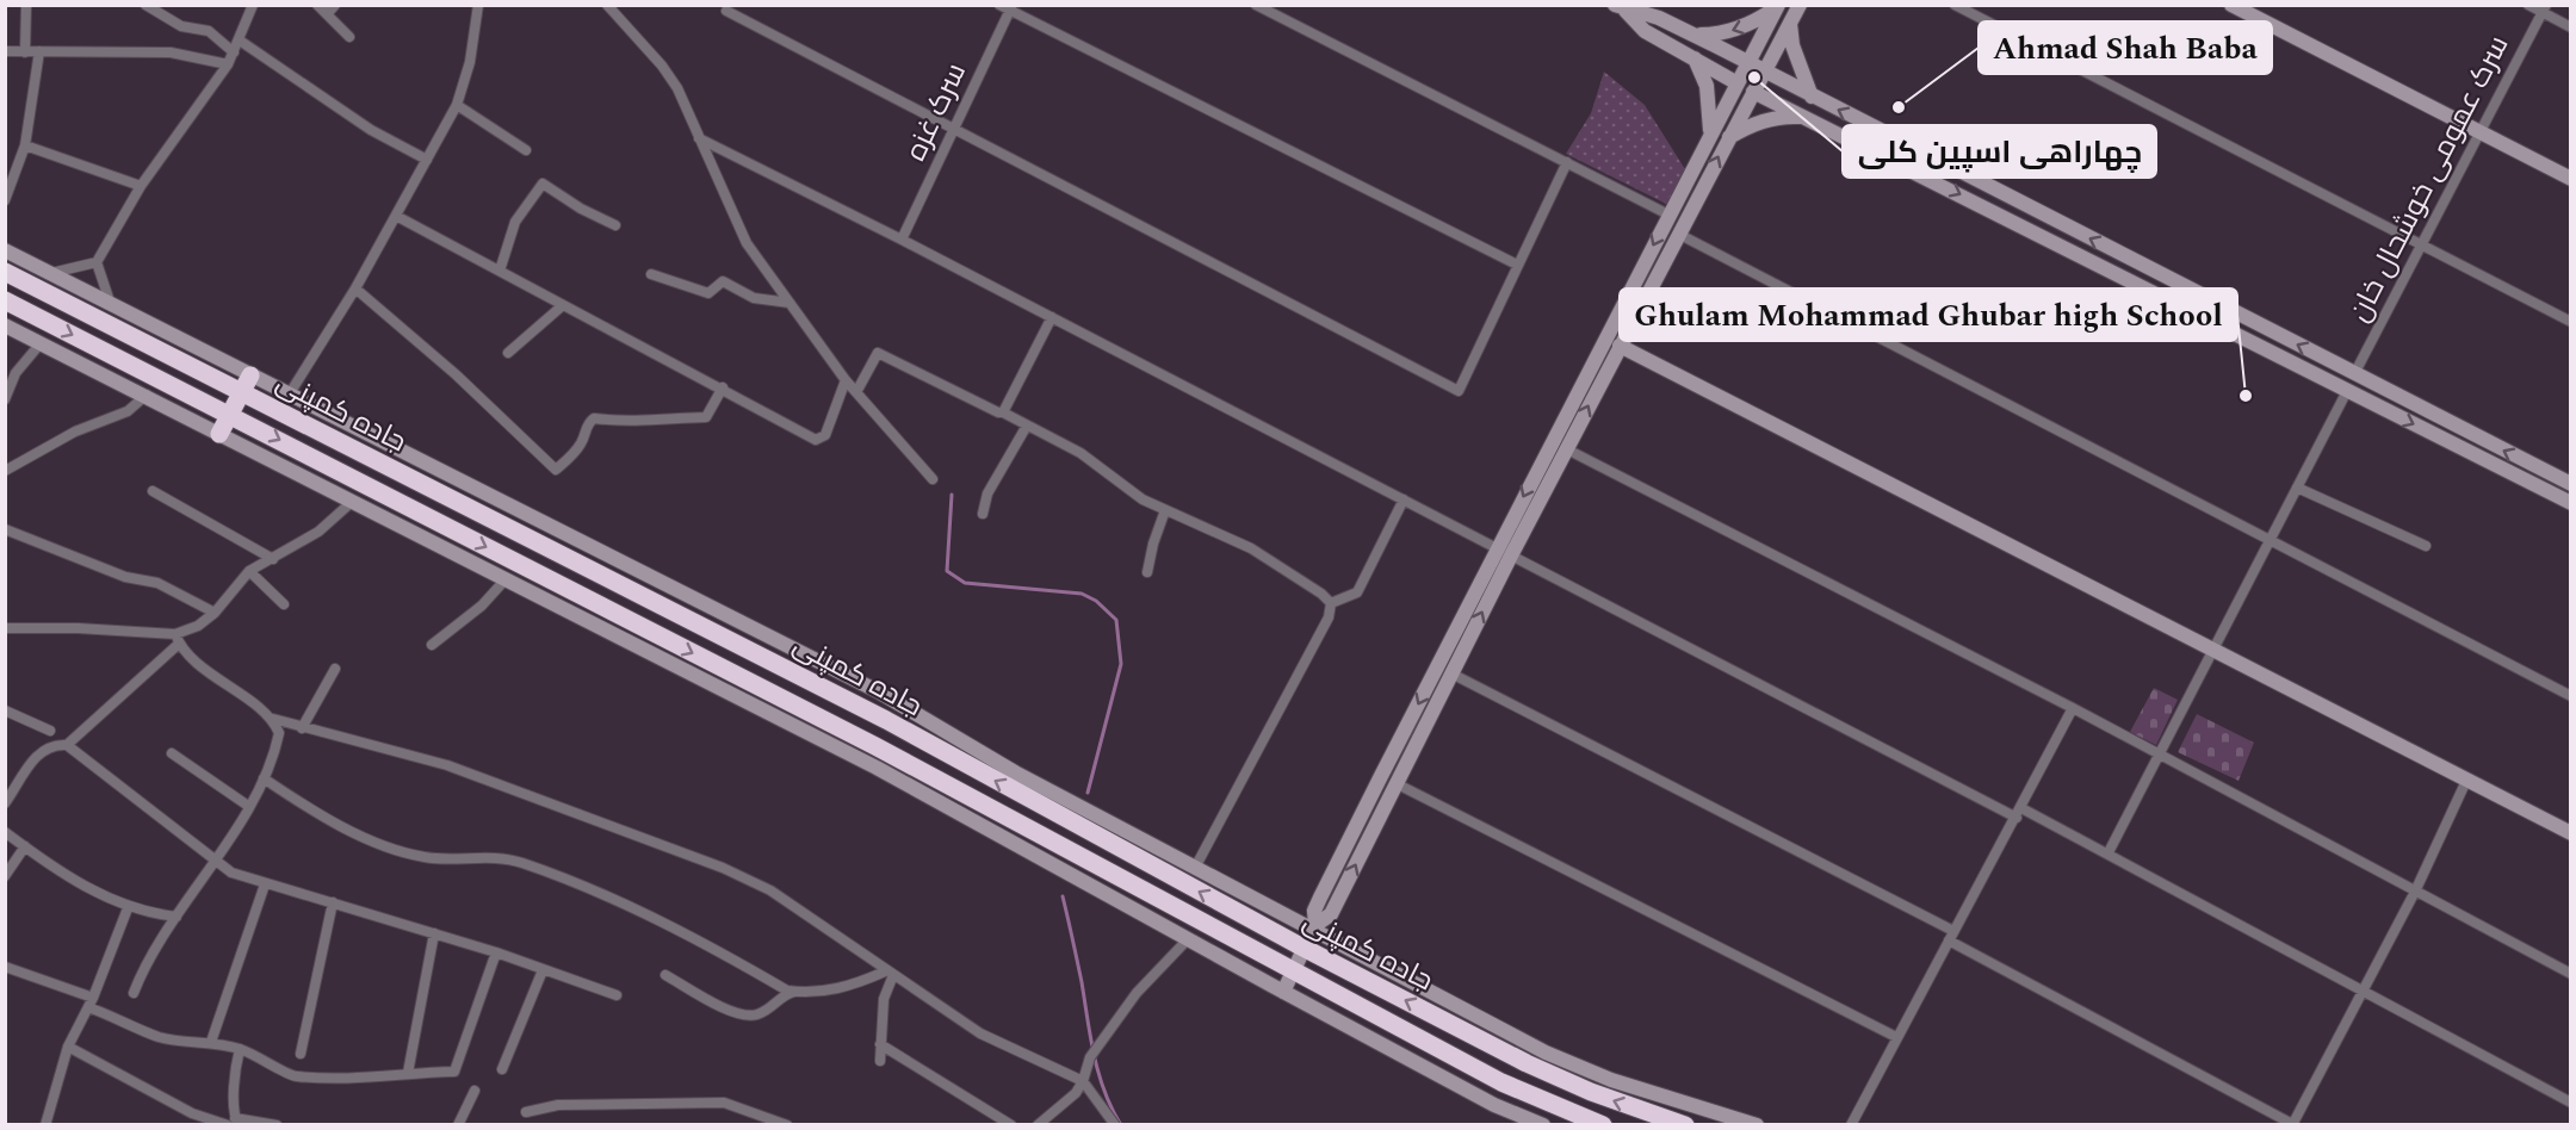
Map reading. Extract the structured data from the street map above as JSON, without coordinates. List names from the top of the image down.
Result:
{
  "streets": {
    "highway": ["جاده کمپنی"],
    "street": ["سرک غزه", "سرک عمومی خوشحال خان"]
  },
  "places": ["چهاراهی اسپین کلی", "Ahmad Shah Baba", "Ghulam Mohammad Ghubar high School"]
}
